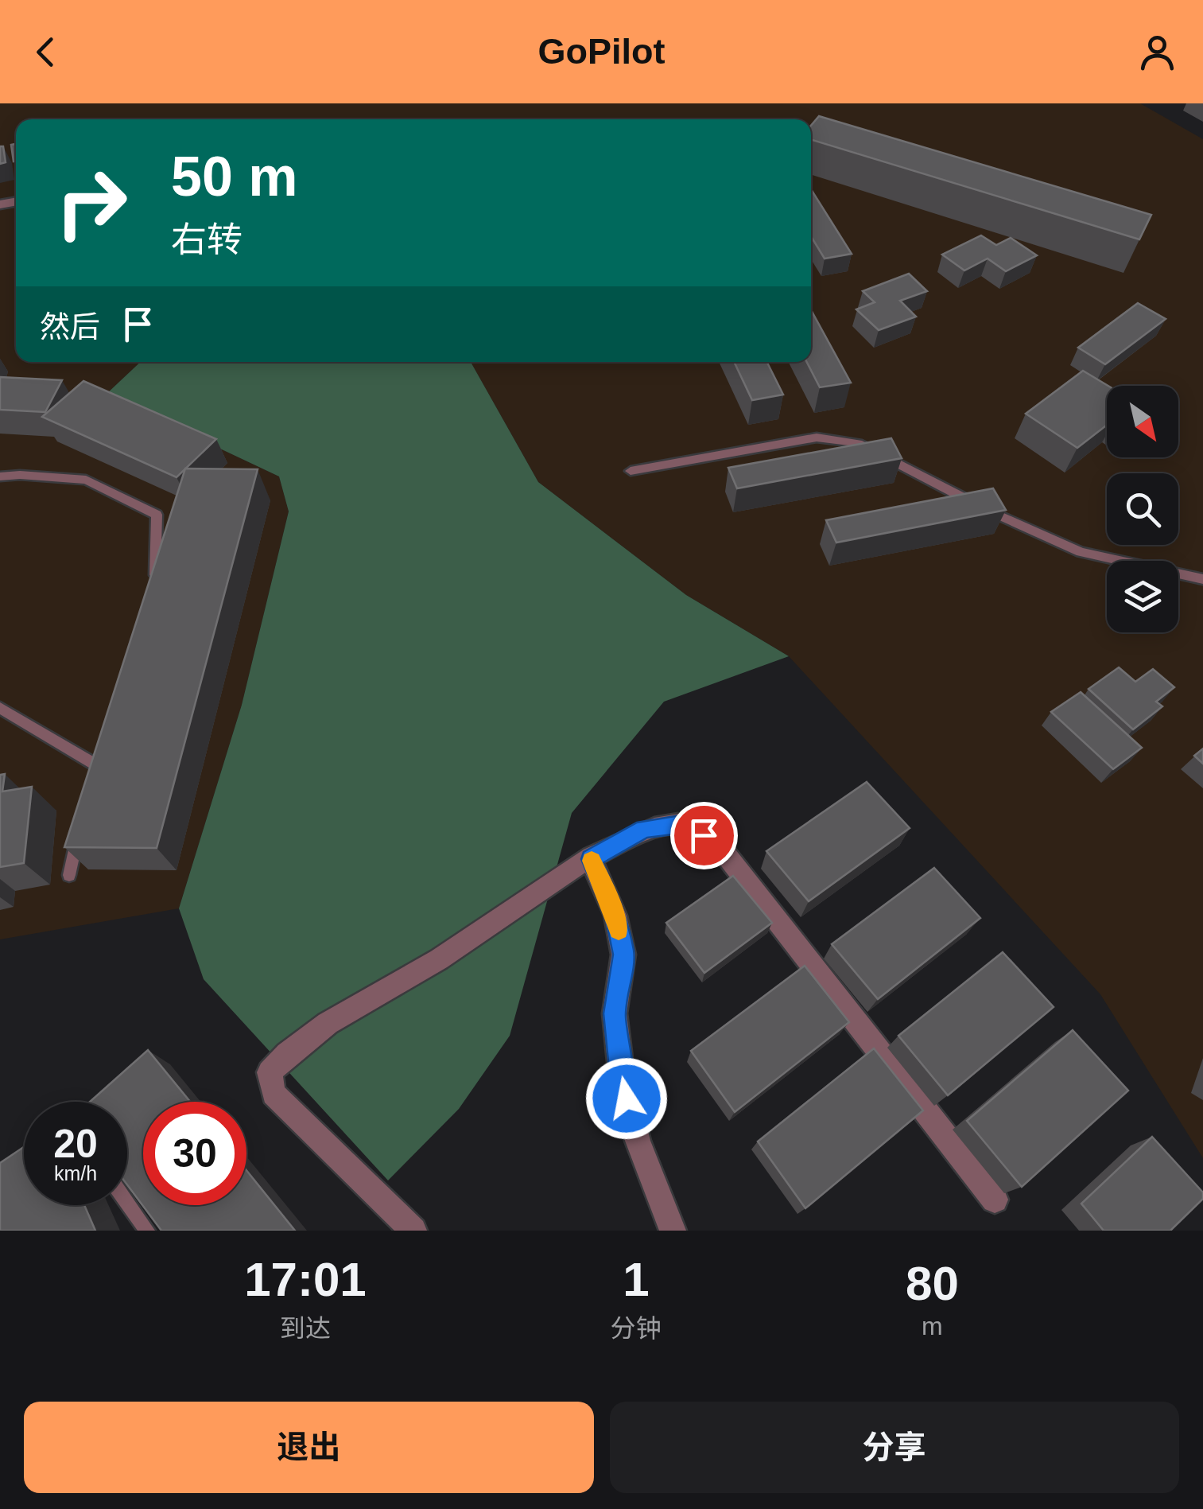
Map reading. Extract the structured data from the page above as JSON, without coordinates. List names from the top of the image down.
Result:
{
  "north": "bottom right",
  "page": {
    "header": "GoPilot",
    "turn": ["50 m", "右转"],
    "then": "然后",
    "speed": "20 km/h",
    "limit": "30",
    "eta": [
      "17:01",
      "到达",
      "1",
      "分钟",
      "80",
      "m"
    ],
    "buttons": ["退出", "分享"]
  }
}
